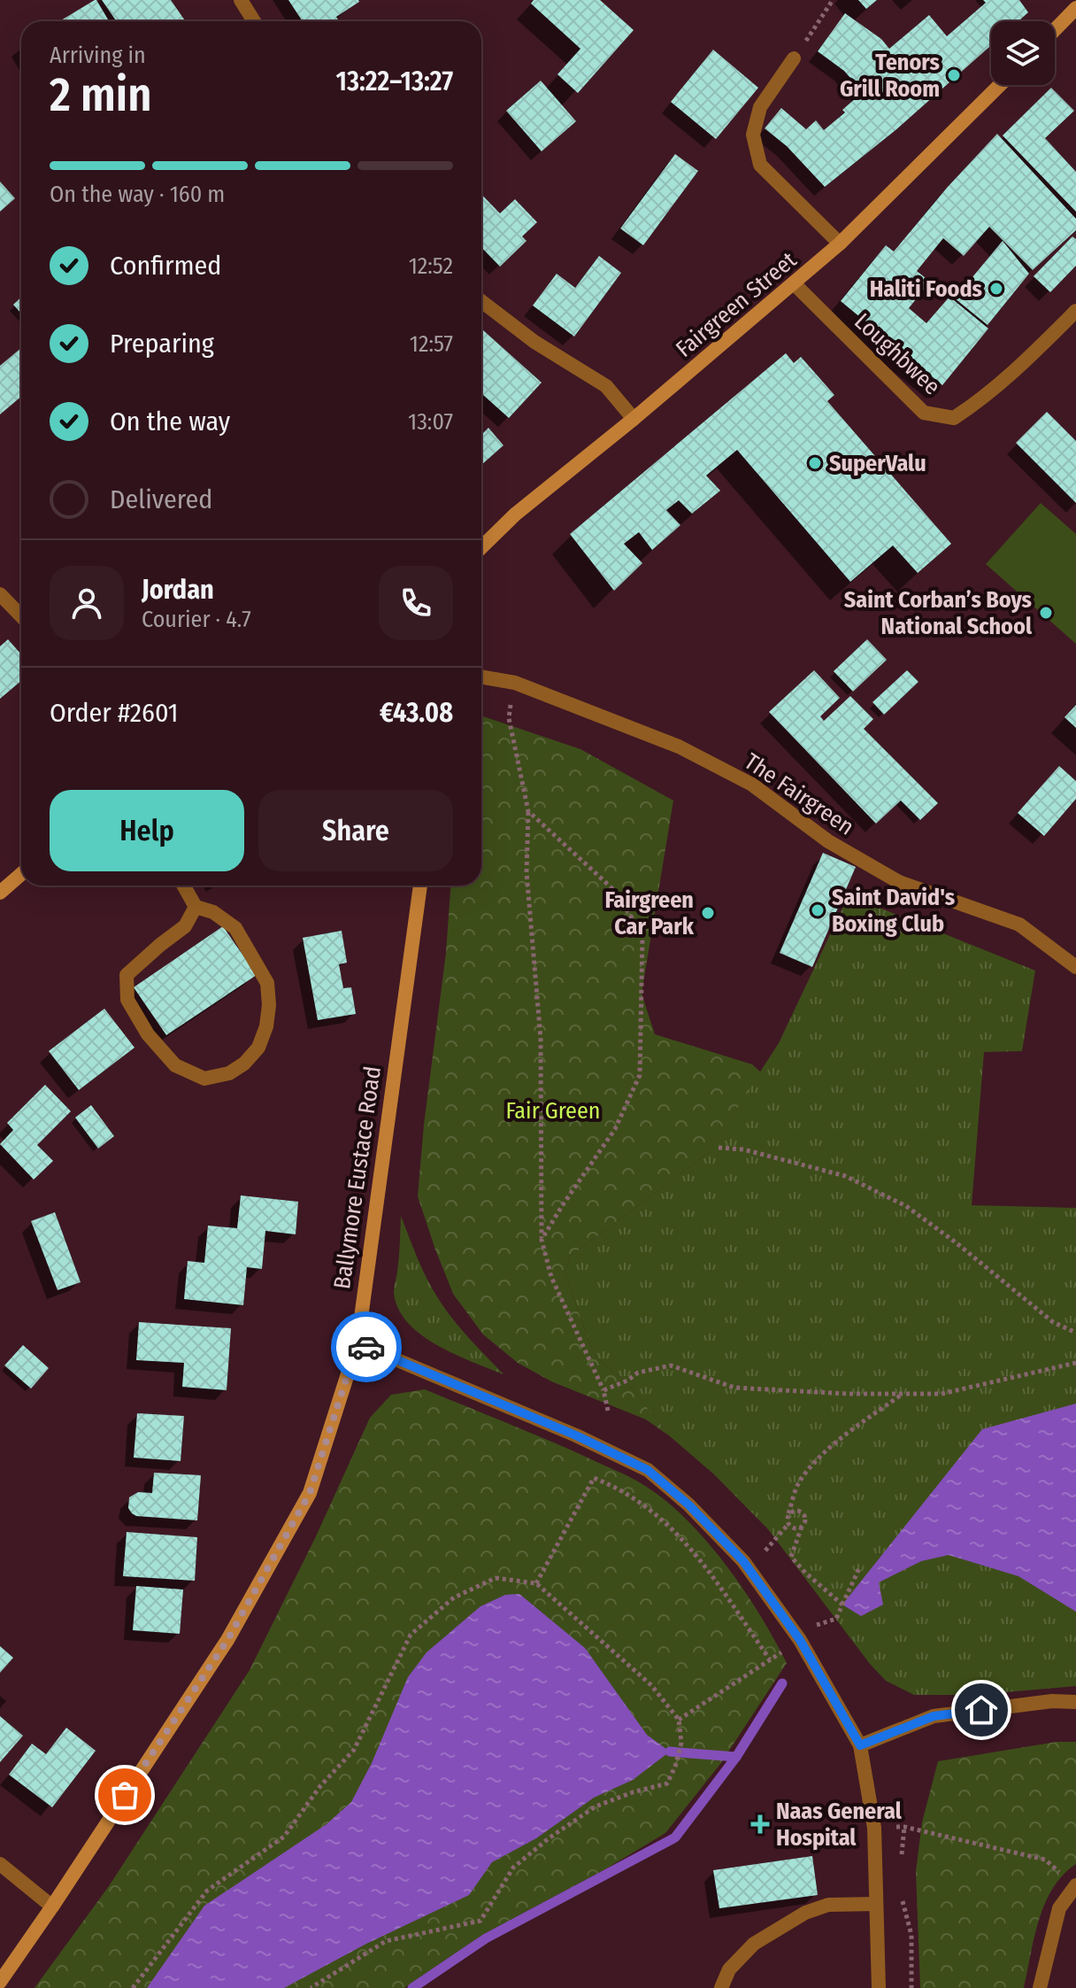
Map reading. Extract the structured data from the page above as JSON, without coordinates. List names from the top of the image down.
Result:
{
  "streets": {
    "main road": ["Fairgreen Street", "Ballymore Eustace Road"],
    "street": ["Loughbwee", "The Fairgreen"]
  },
  "crossings": [
    ["Fairgreen Street", "Loughbwee"]
  ],
  "parks": ["Fair Green"],
  "places": {
    "other": [
      "Tenors Grill Room",
      "Haliti Foods",
      "SuperValu",
      "Saint Corban’s Boys National School",
      "Saint David's Boxing Club",
      "Fairgreen Car Park"
    ],
    "health": ["Naas General Hospital"]
  },
  "page": {
    "heading": ["2 min", "Arriving in", "13:22–13:27"],
    "panel": [
      "Jordan",
      "Courier · 4.7",
      "Order #2601",
      "€43.08"
    ],
    "bar": "On the way · 160 m",
    "list": [
      ["Confirmed", "12:52"],
      ["Preparing", "12:57"],
      ["On the way", "13:07"],
      "Delivered"
    ],
    "buttons": ["Help", "Share"]
  }
}
